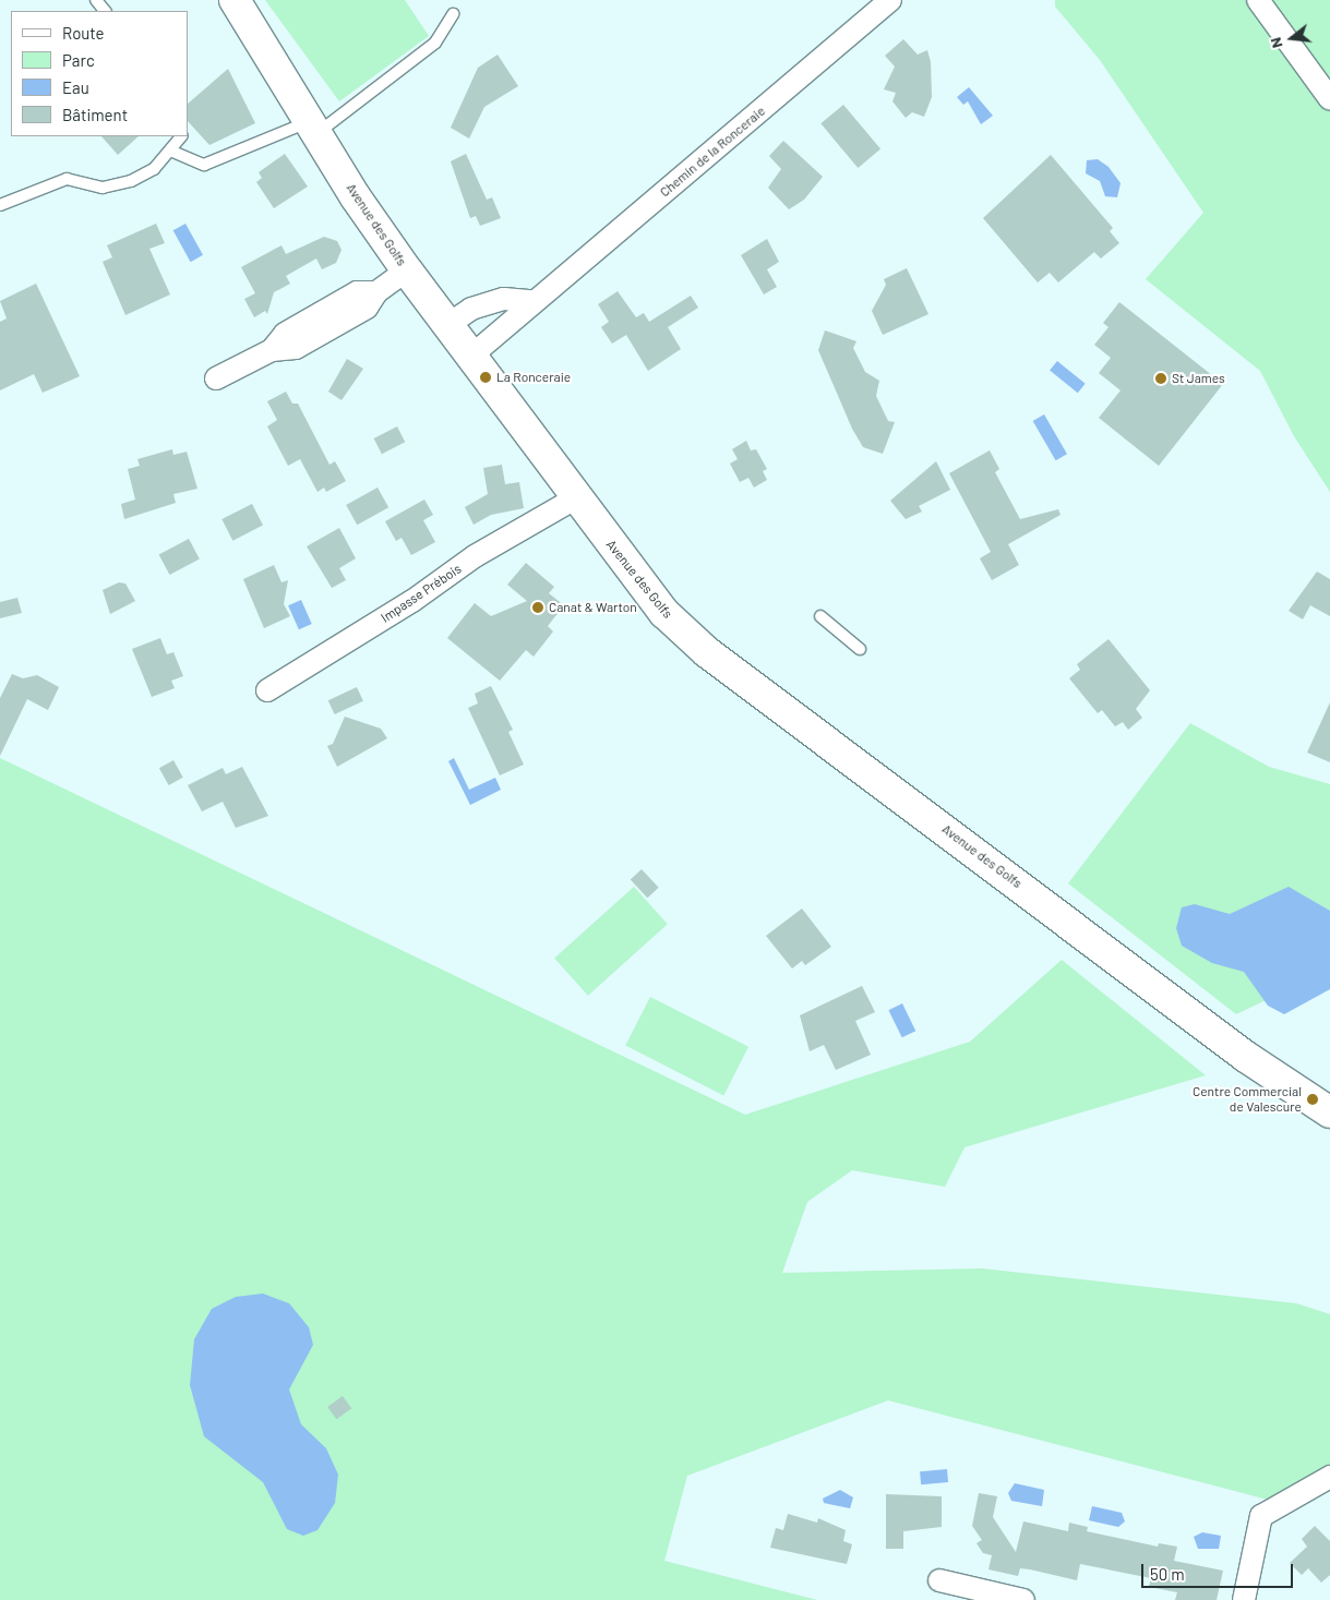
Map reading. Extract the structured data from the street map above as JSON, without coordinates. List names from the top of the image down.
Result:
{
  "streets": {
    "main road": ["Avenue des Golfs"],
    "street": ["Chemin de la Ronceraie", "Impasse Prébois"]
  },
  "crossings": [
    ["Chemin de la Ronceraie", "Avenue des Golfs"],
    ["Avenue des Golfs", "Impasse Prébois"]
  ],
  "places": [
    "La Ronceraie",
    "St James",
    "Canat & Warton",
    "Centre Commercial de Valescure"
  ],
  "legend": [
    "Route",
    "Parc",
    "Eau",
    "Bâtiment"
  ],
  "scale_bar": "50 m",
  "north": "left"
}
